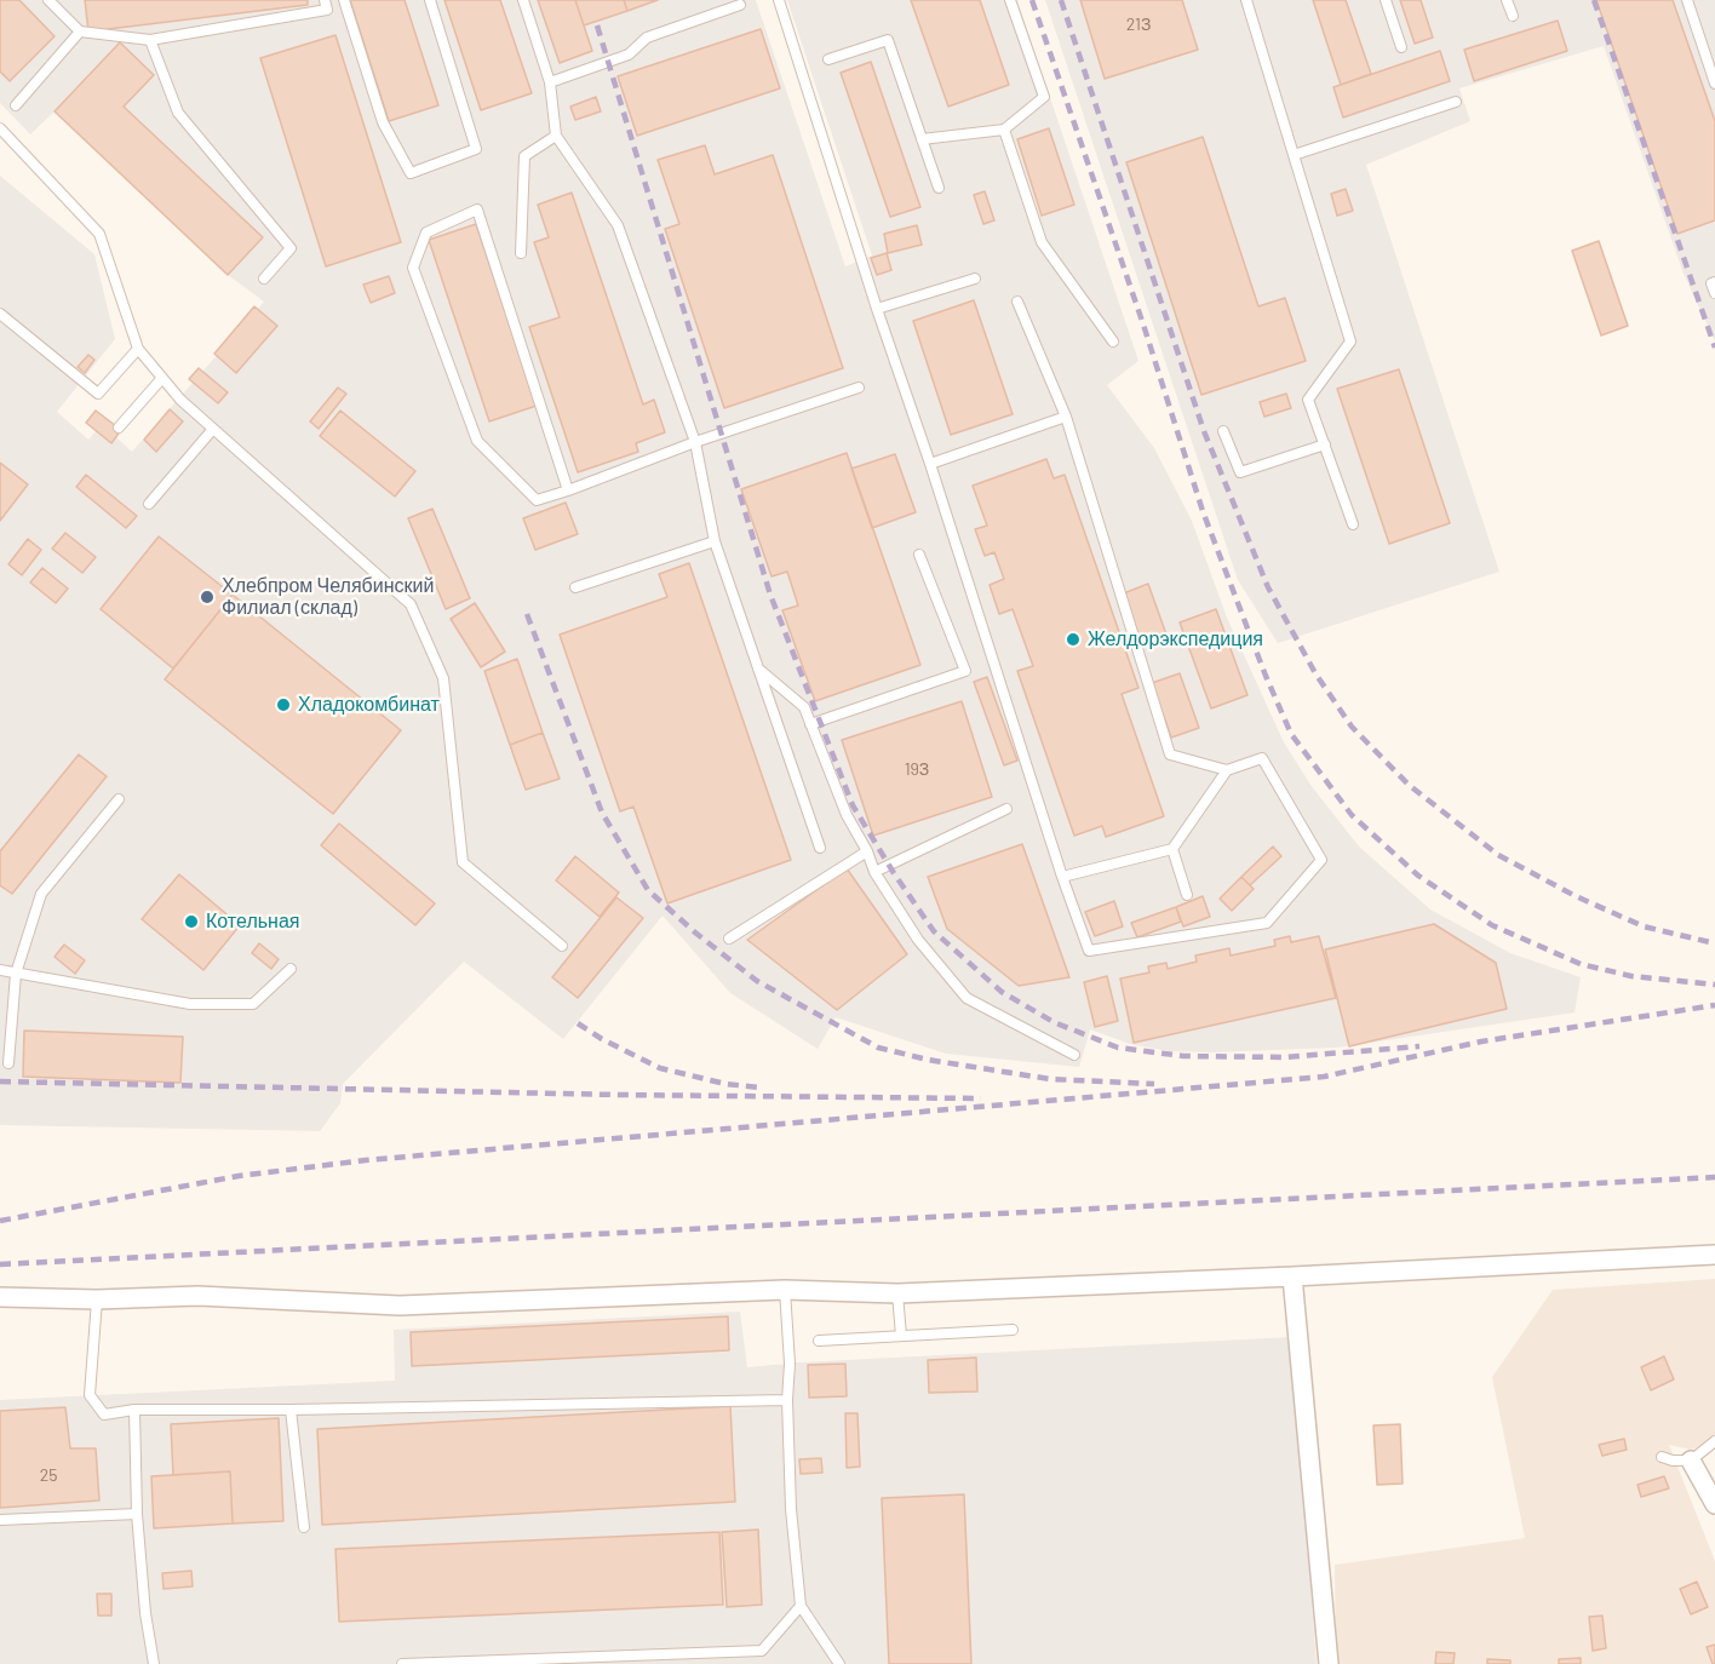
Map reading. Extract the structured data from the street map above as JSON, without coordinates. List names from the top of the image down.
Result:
{
  "places": [
    "Хлебпром Челябинский Филиал (склад)",
    "Желдорэкспедиция",
    "Хладокомбинат",
    "Котельная"
  ],
  "house_numbers": ["21З", "19З", "25"]
}
